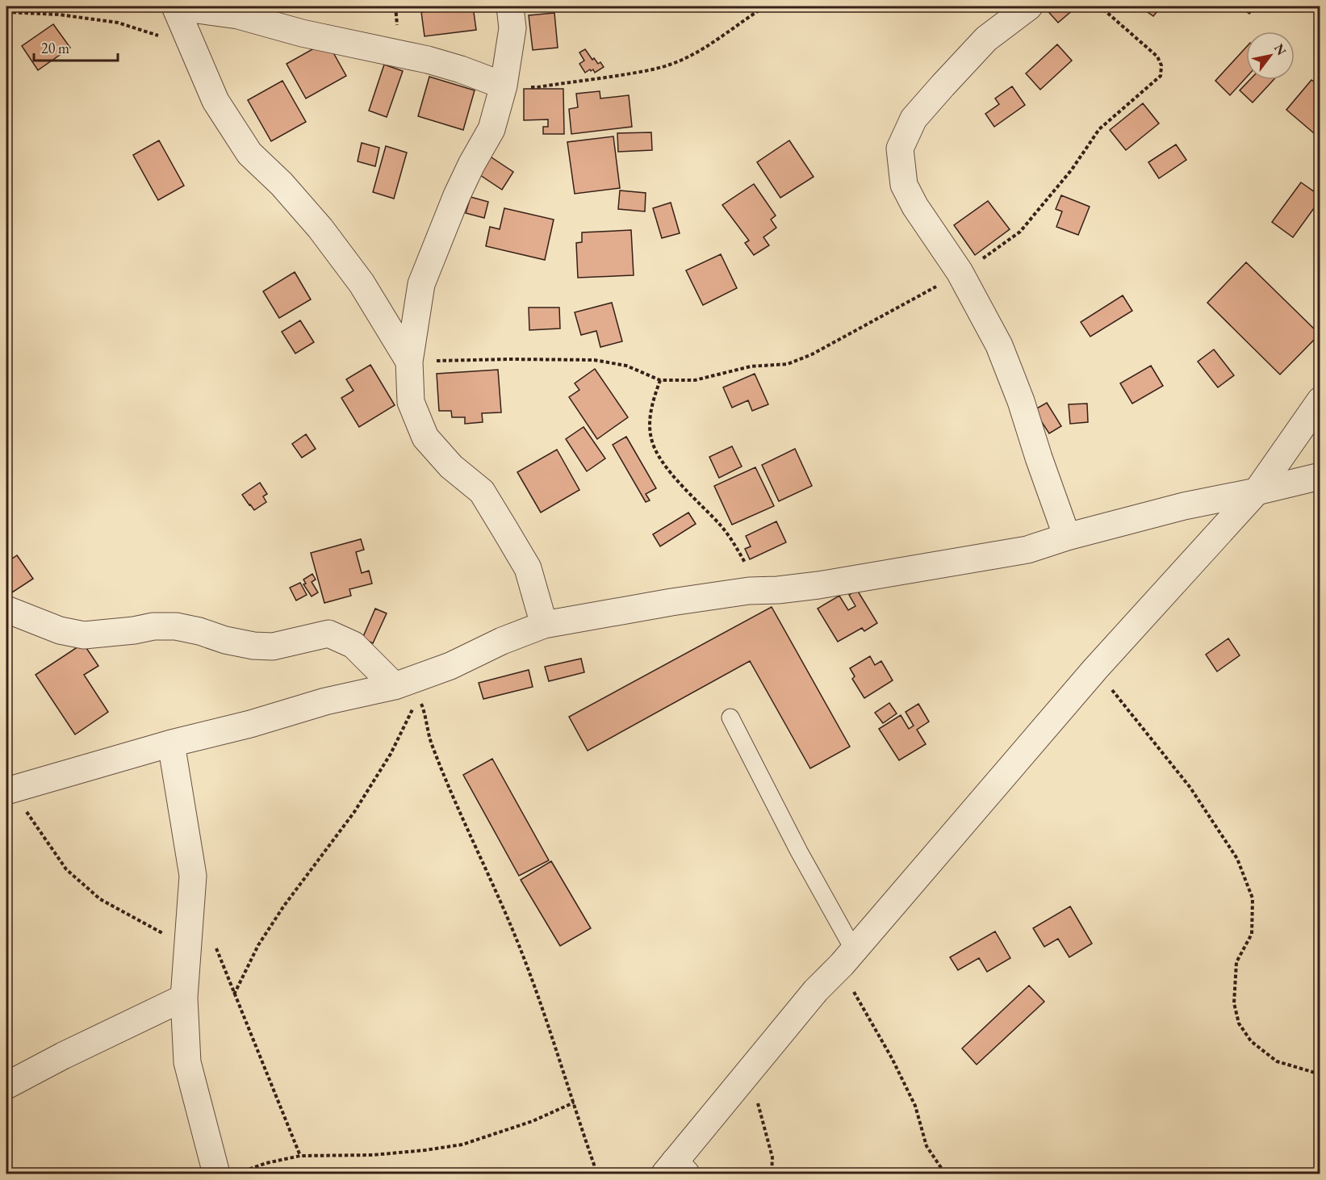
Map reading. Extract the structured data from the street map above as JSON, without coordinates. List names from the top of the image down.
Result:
{
  "scale_bar": "20 m",
  "north": "top right"
}
